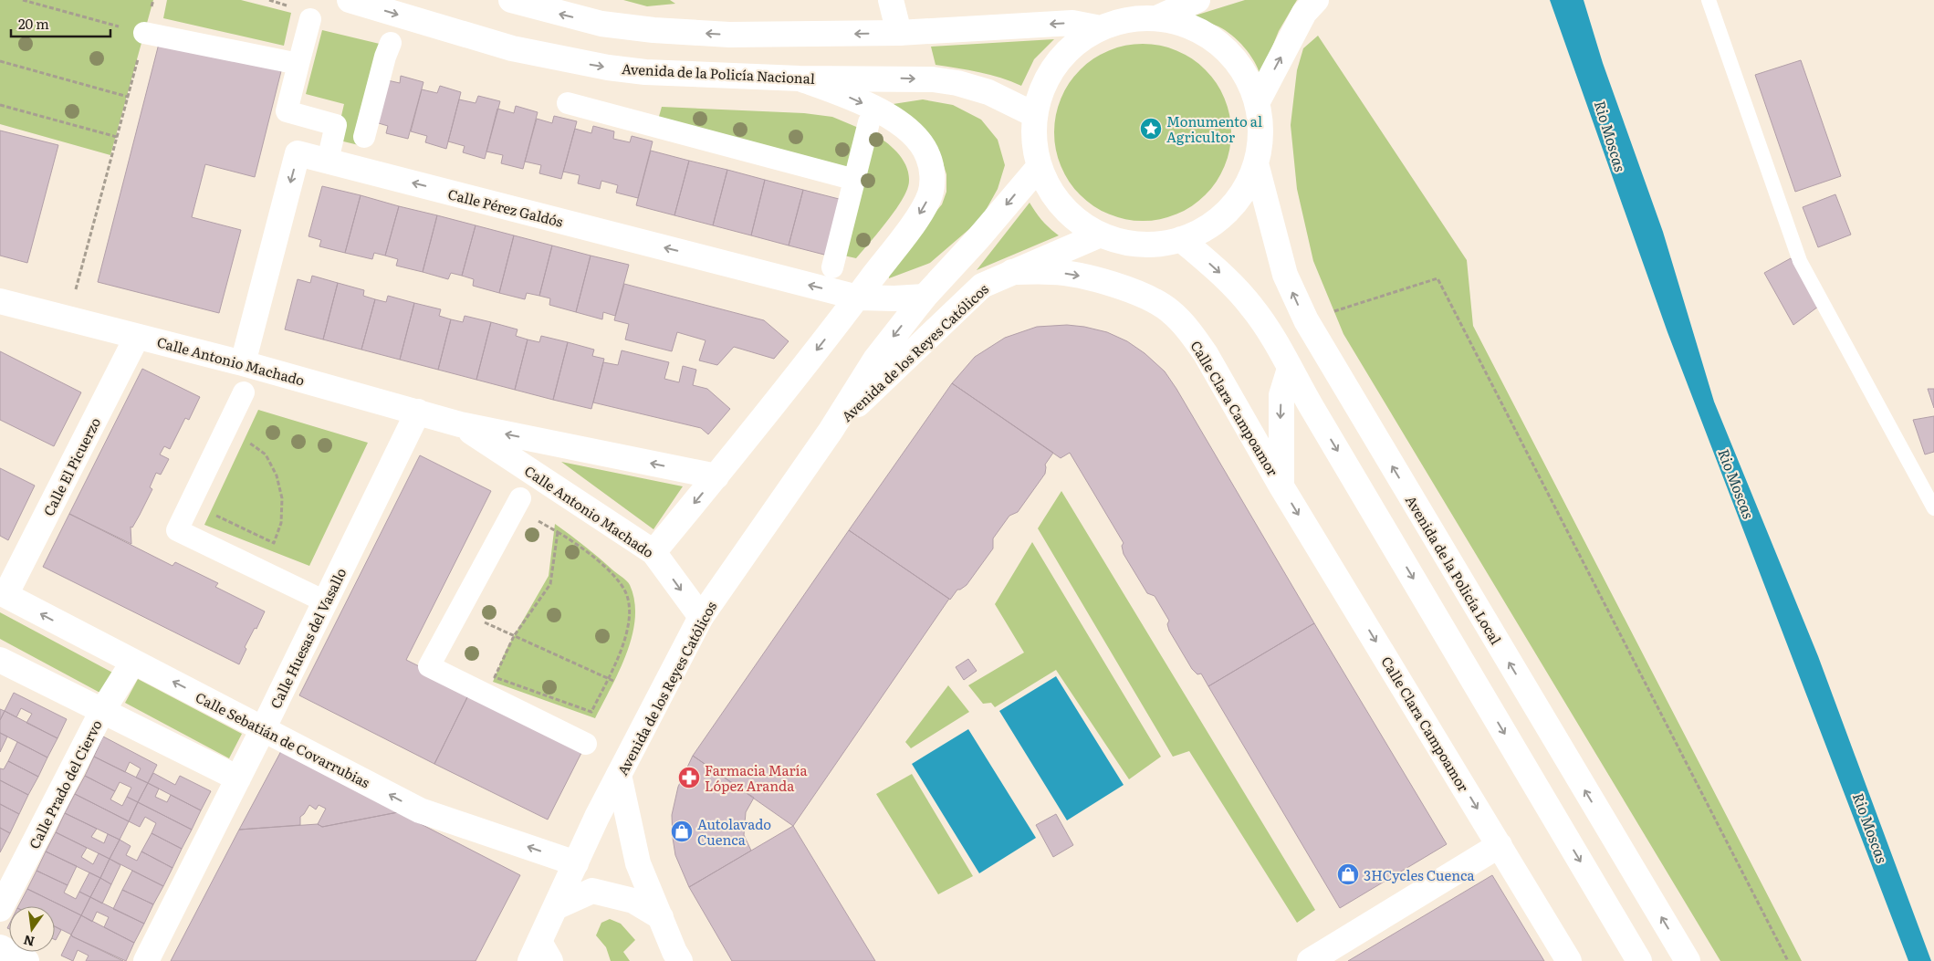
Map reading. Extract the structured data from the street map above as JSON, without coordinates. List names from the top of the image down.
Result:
{
  "streets": {
    "street": [
      "Avenida de la Policía Nacional",
      "Calle Pérez Galdós",
      "Avenida de los Reyes Católicos",
      "Calle Antonio Machado",
      "Calle Clara Campoamor",
      "Calle El Picuerzo",
      "Avenida de la Policía Local",
      "Calle Huesas del Vasallo",
      "Calle Sebatián de Covarrubias",
      "Calle Prado del Ciervo"
    ]
  },
  "crossings": [
    ["Calle Pérez Galdós", "Avenida de los Reyes Católicos"],
    ["Calle Pérez Galdós", "Calle Antonio Machado"],
    ["Avenida de los Reyes Católicos", "Calle Antonio Machado"],
    ["Avenida de los Reyes Católicos", "Calle Clara Campoamor"],
    ["Avenida de los Reyes Católicos", "Calle Sebatián de Covarrubias"],
    ["Calle Antonio Machado", "Calle El Picuerzo"],
    ["Calle Antonio Machado", "Calle Huesas del Vasallo"],
    ["Calle El Picuerzo", "Calle Sebatián de Covarrubias"],
    ["Calle Huesas del Vasallo", "Calle Sebatián de Covarrubias"],
    ["Calle Sebatián de Covarrubias", "Calle Prado del Ciervo"]
  ],
  "water": ["Rio Moscas"],
  "places": {
    "place": ["Monumento al Agricultor"],
    "pharmacy": ["Farmacia María López Aranda"],
    "shop": ["Autolavado Cuenca", "3HCycles Cuenca"]
  },
  "scale_bar": "20 m",
  "north": "bottom"
}
